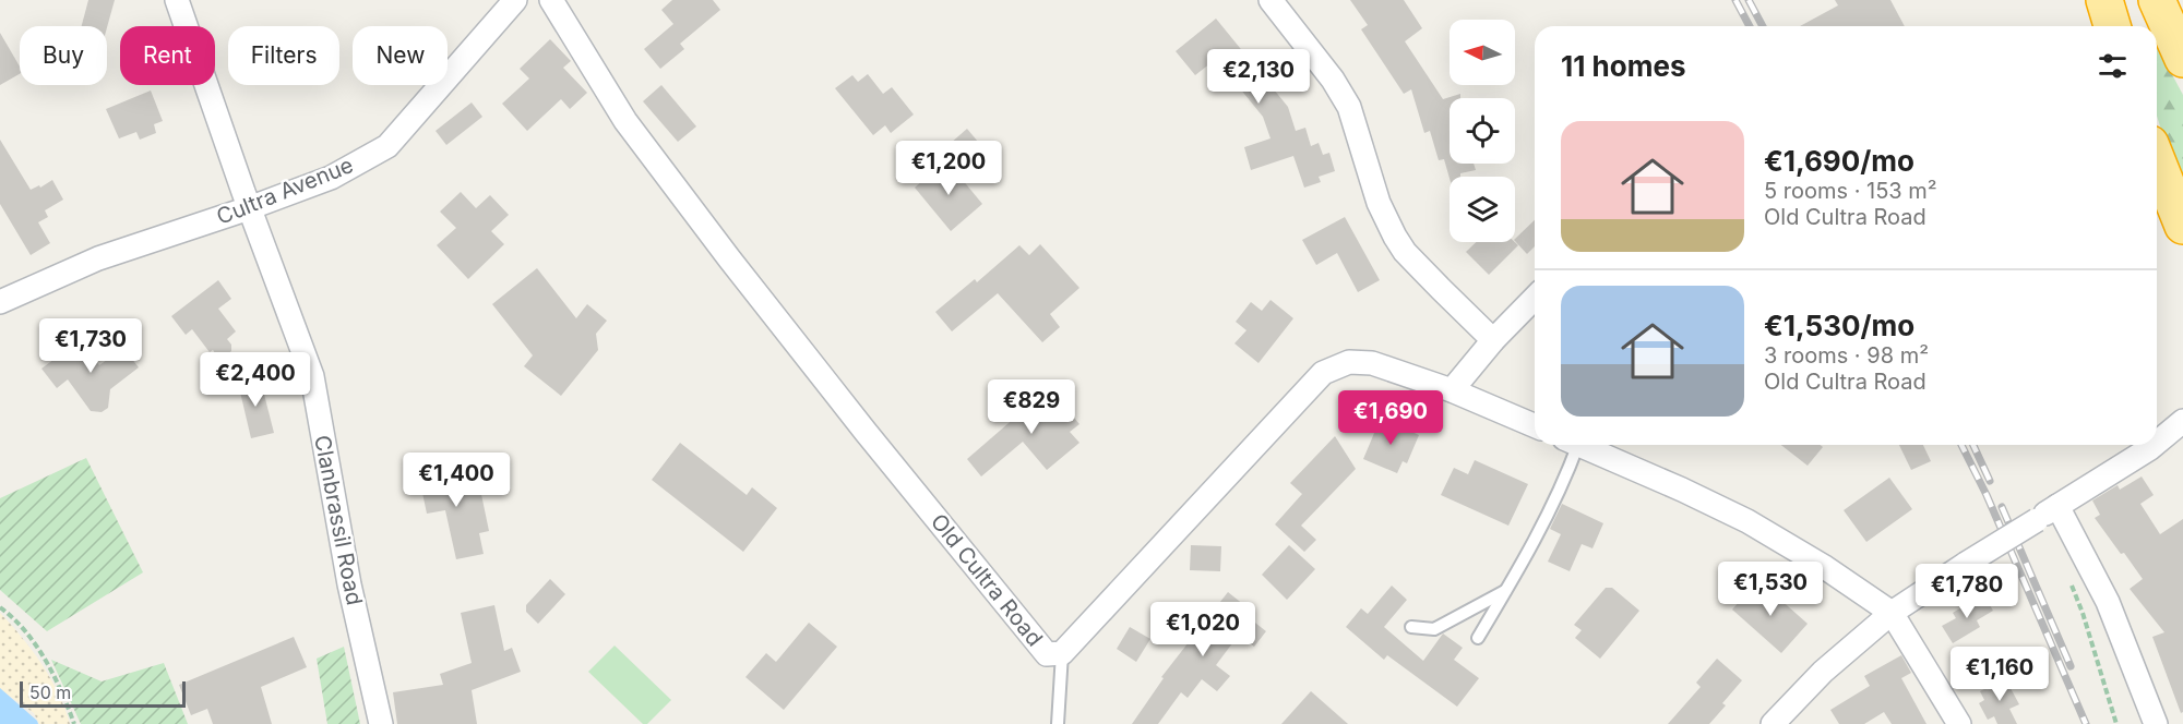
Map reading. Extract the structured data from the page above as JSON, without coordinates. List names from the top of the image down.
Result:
{
  "streets": {
    "street": ["Cultra Avenue", "Clanbrassil Road", "Old Cultra Road"]
  },
  "crossings": [
    ["Cultra Avenue", "Clanbrassil Road"]
  ],
  "scale_bar": "50 m",
  "north": "left",
  "page": {
    "chip": [
      "Buy",
      "Rent",
      "Filters",
      "New"
    ],
    "heading": "11 homes",
    "price": [
      "€2,130",
      "€1,200",
      "€1,730",
      "€2,400",
      "€829",
      "€1,690",
      "€1,400",
      "€1,530",
      "€1,780",
      "€1,020",
      "€1,160"
    ],
    "list": [
      {
        "name": "€1,690/mo",
        "note": "5 rooms · 153 m² · Old Cultra Road"
      },
      {
        "name": "€1,530/mo",
        "note": "3 rooms · 98 m² · Old Cultra Road"
      }
    ],
    "scale": "50 m"
  }
}
